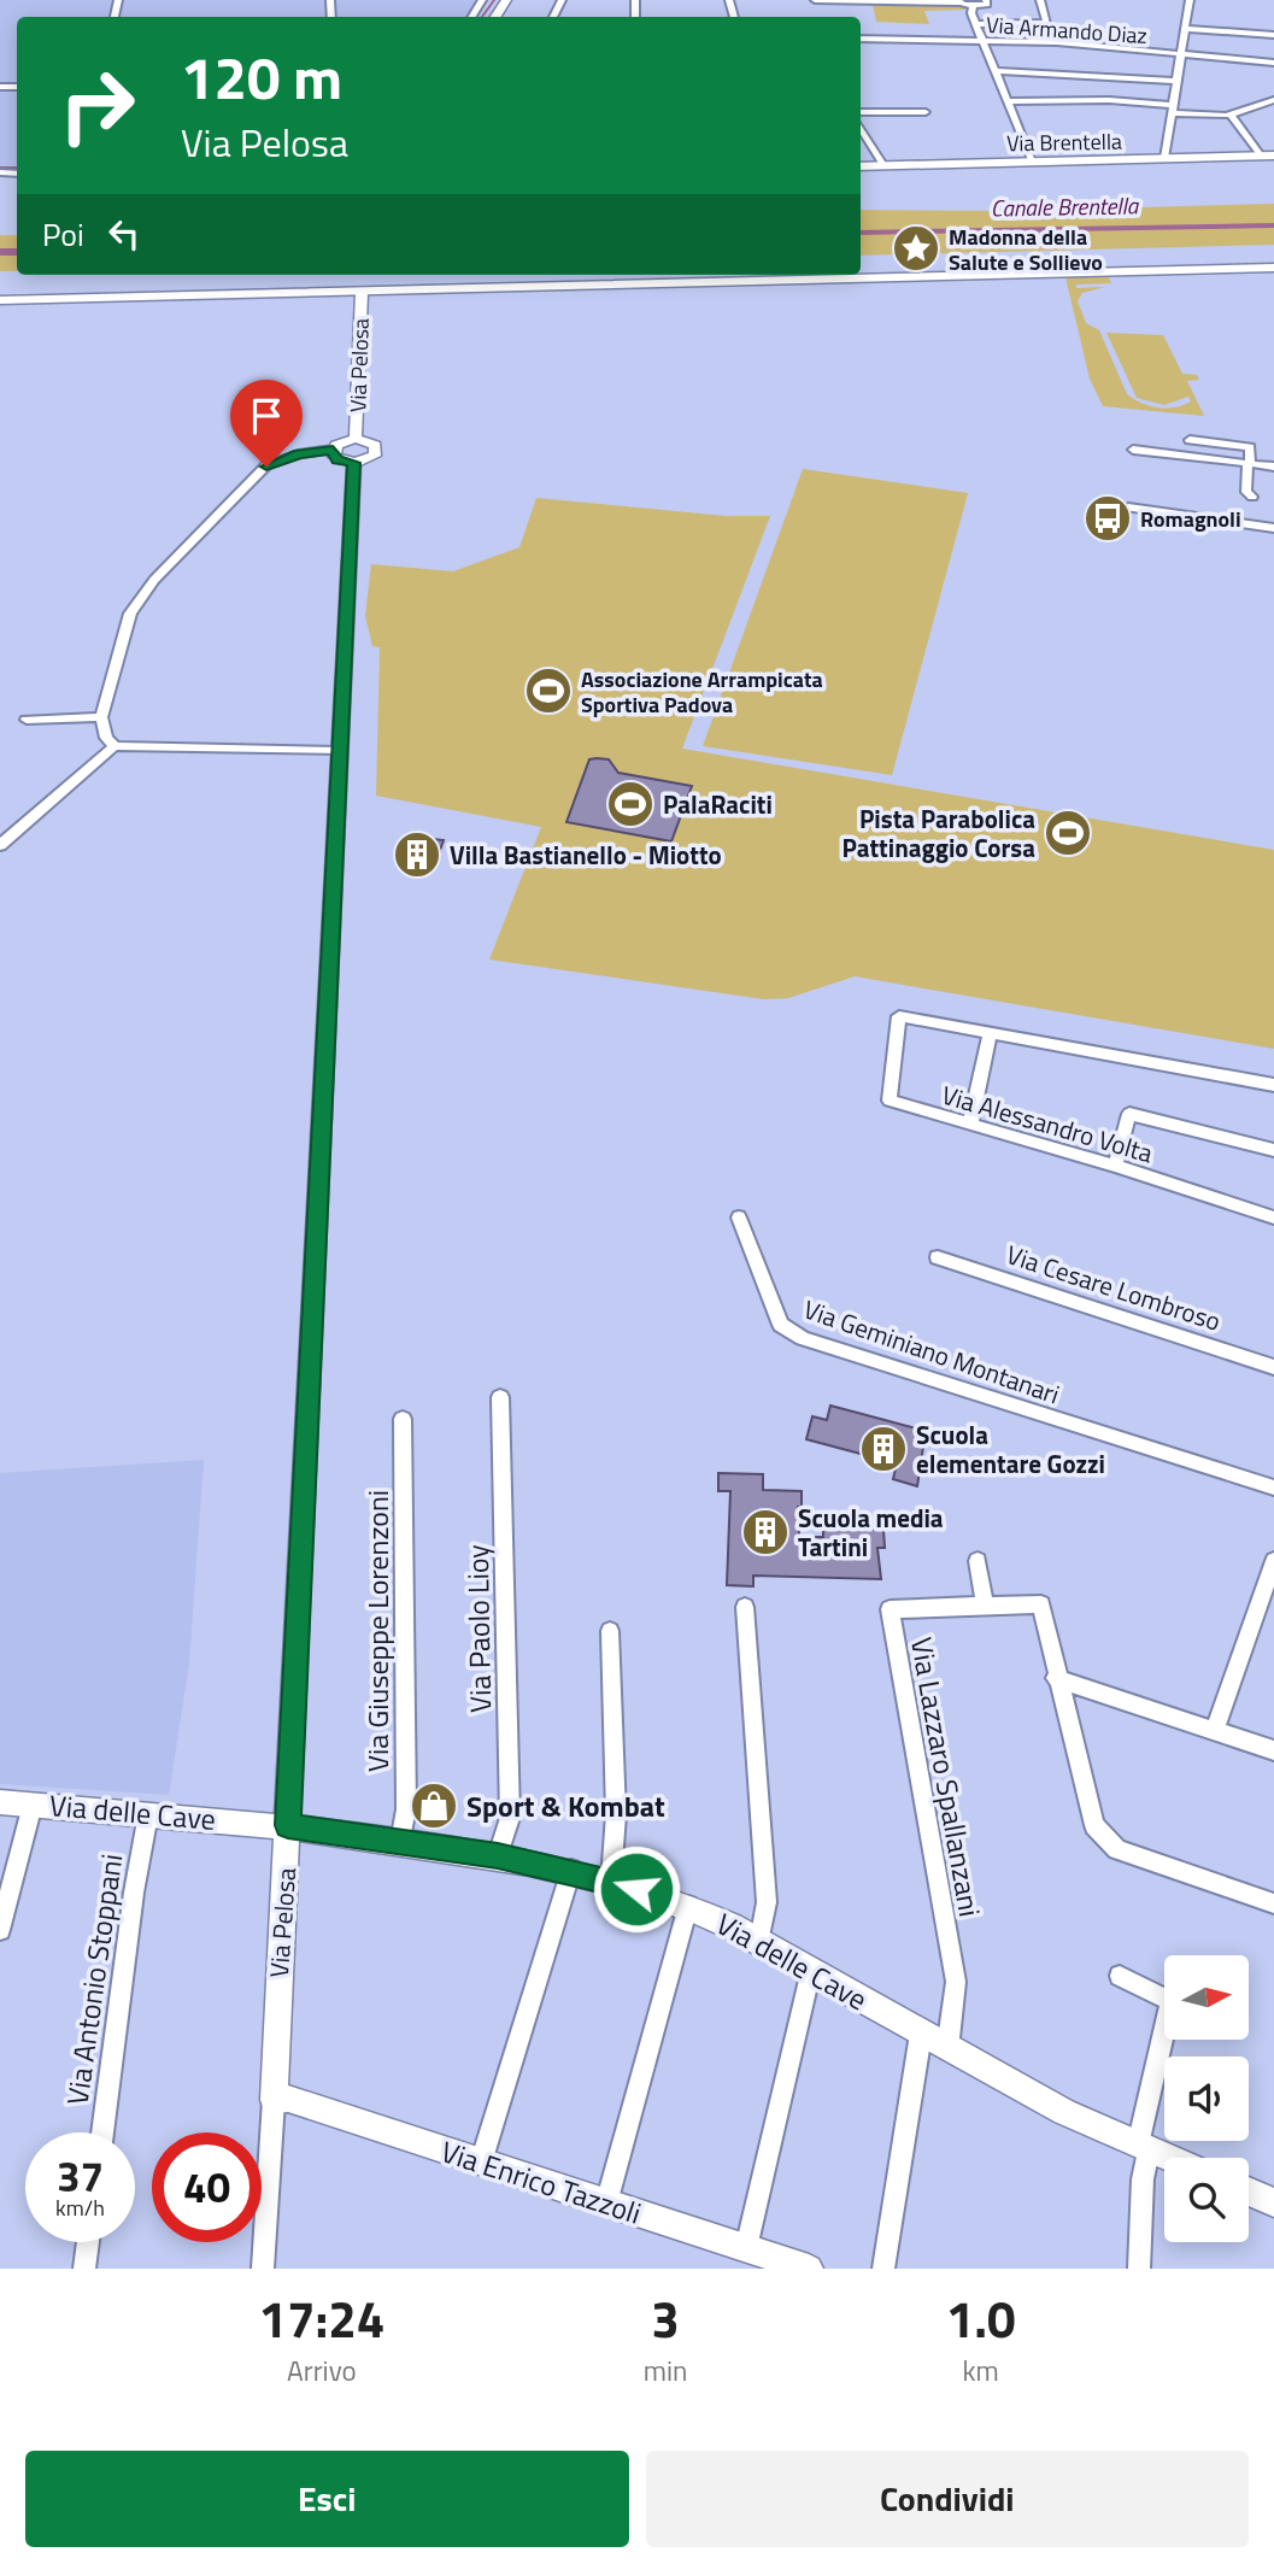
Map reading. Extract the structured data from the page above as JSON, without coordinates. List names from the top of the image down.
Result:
{
  "streets": {
    "main road": ["Via Brentella"],
    "street": [
      "Via Armando Diaz",
      "Via Pelosa",
      "Via Alessandro Volta",
      "Via Cesare Lombroso",
      "Via Geminiano Montanari",
      "Via Paolo Lioy",
      "Via Giuseppe Lorenzoni",
      "Via Lazzaro Spallanzani",
      "Via delle Cave",
      "Via Antonio Stoppani",
      "Via Enrico Tazzoli"
    ]
  },
  "crossings": [
    ["Via Pelosa", "Via delle Cave"],
    ["Via Pelosa", "Via Enrico Tazzoli"],
    ["Via Paolo Lioy", "Via delle Cave"],
    ["Via Giuseppe Lorenzoni", "Via delle Cave"],
    ["Via Lazzaro Spallanzani", "Via delle Cave"],
    ["Via delle Cave", "Via Antonio Stoppani"]
  ],
  "water": ["Canale Brentella"],
  "places": {
    "place": ["Madonna della Salute e Sollievo"],
    "bus stop": ["Romagnoli"],
    "sports": ["Associazione Arrampicata Sportiva Padova", "PalaRaciti", "Pista Parabolica Pattinaggio Corsa"],
    "building": ["Villa Bastianello - Miotto", "Scuola elementare Gozzi", "Scuola media Tartini"],
    "shop": ["Sport & Kombat"]
  },
  "north": "right",
  "page": {
    "turn": ["120 m", "Via Pelosa"],
    "then": "Poi",
    "speed": "37 km/h",
    "limit": "40",
    "eta": [
      "17:24",
      "Arrivo",
      "3",
      "min",
      "1.0",
      "km"
    ],
    "buttons": ["Esci", "Condividi"]
  }
}
